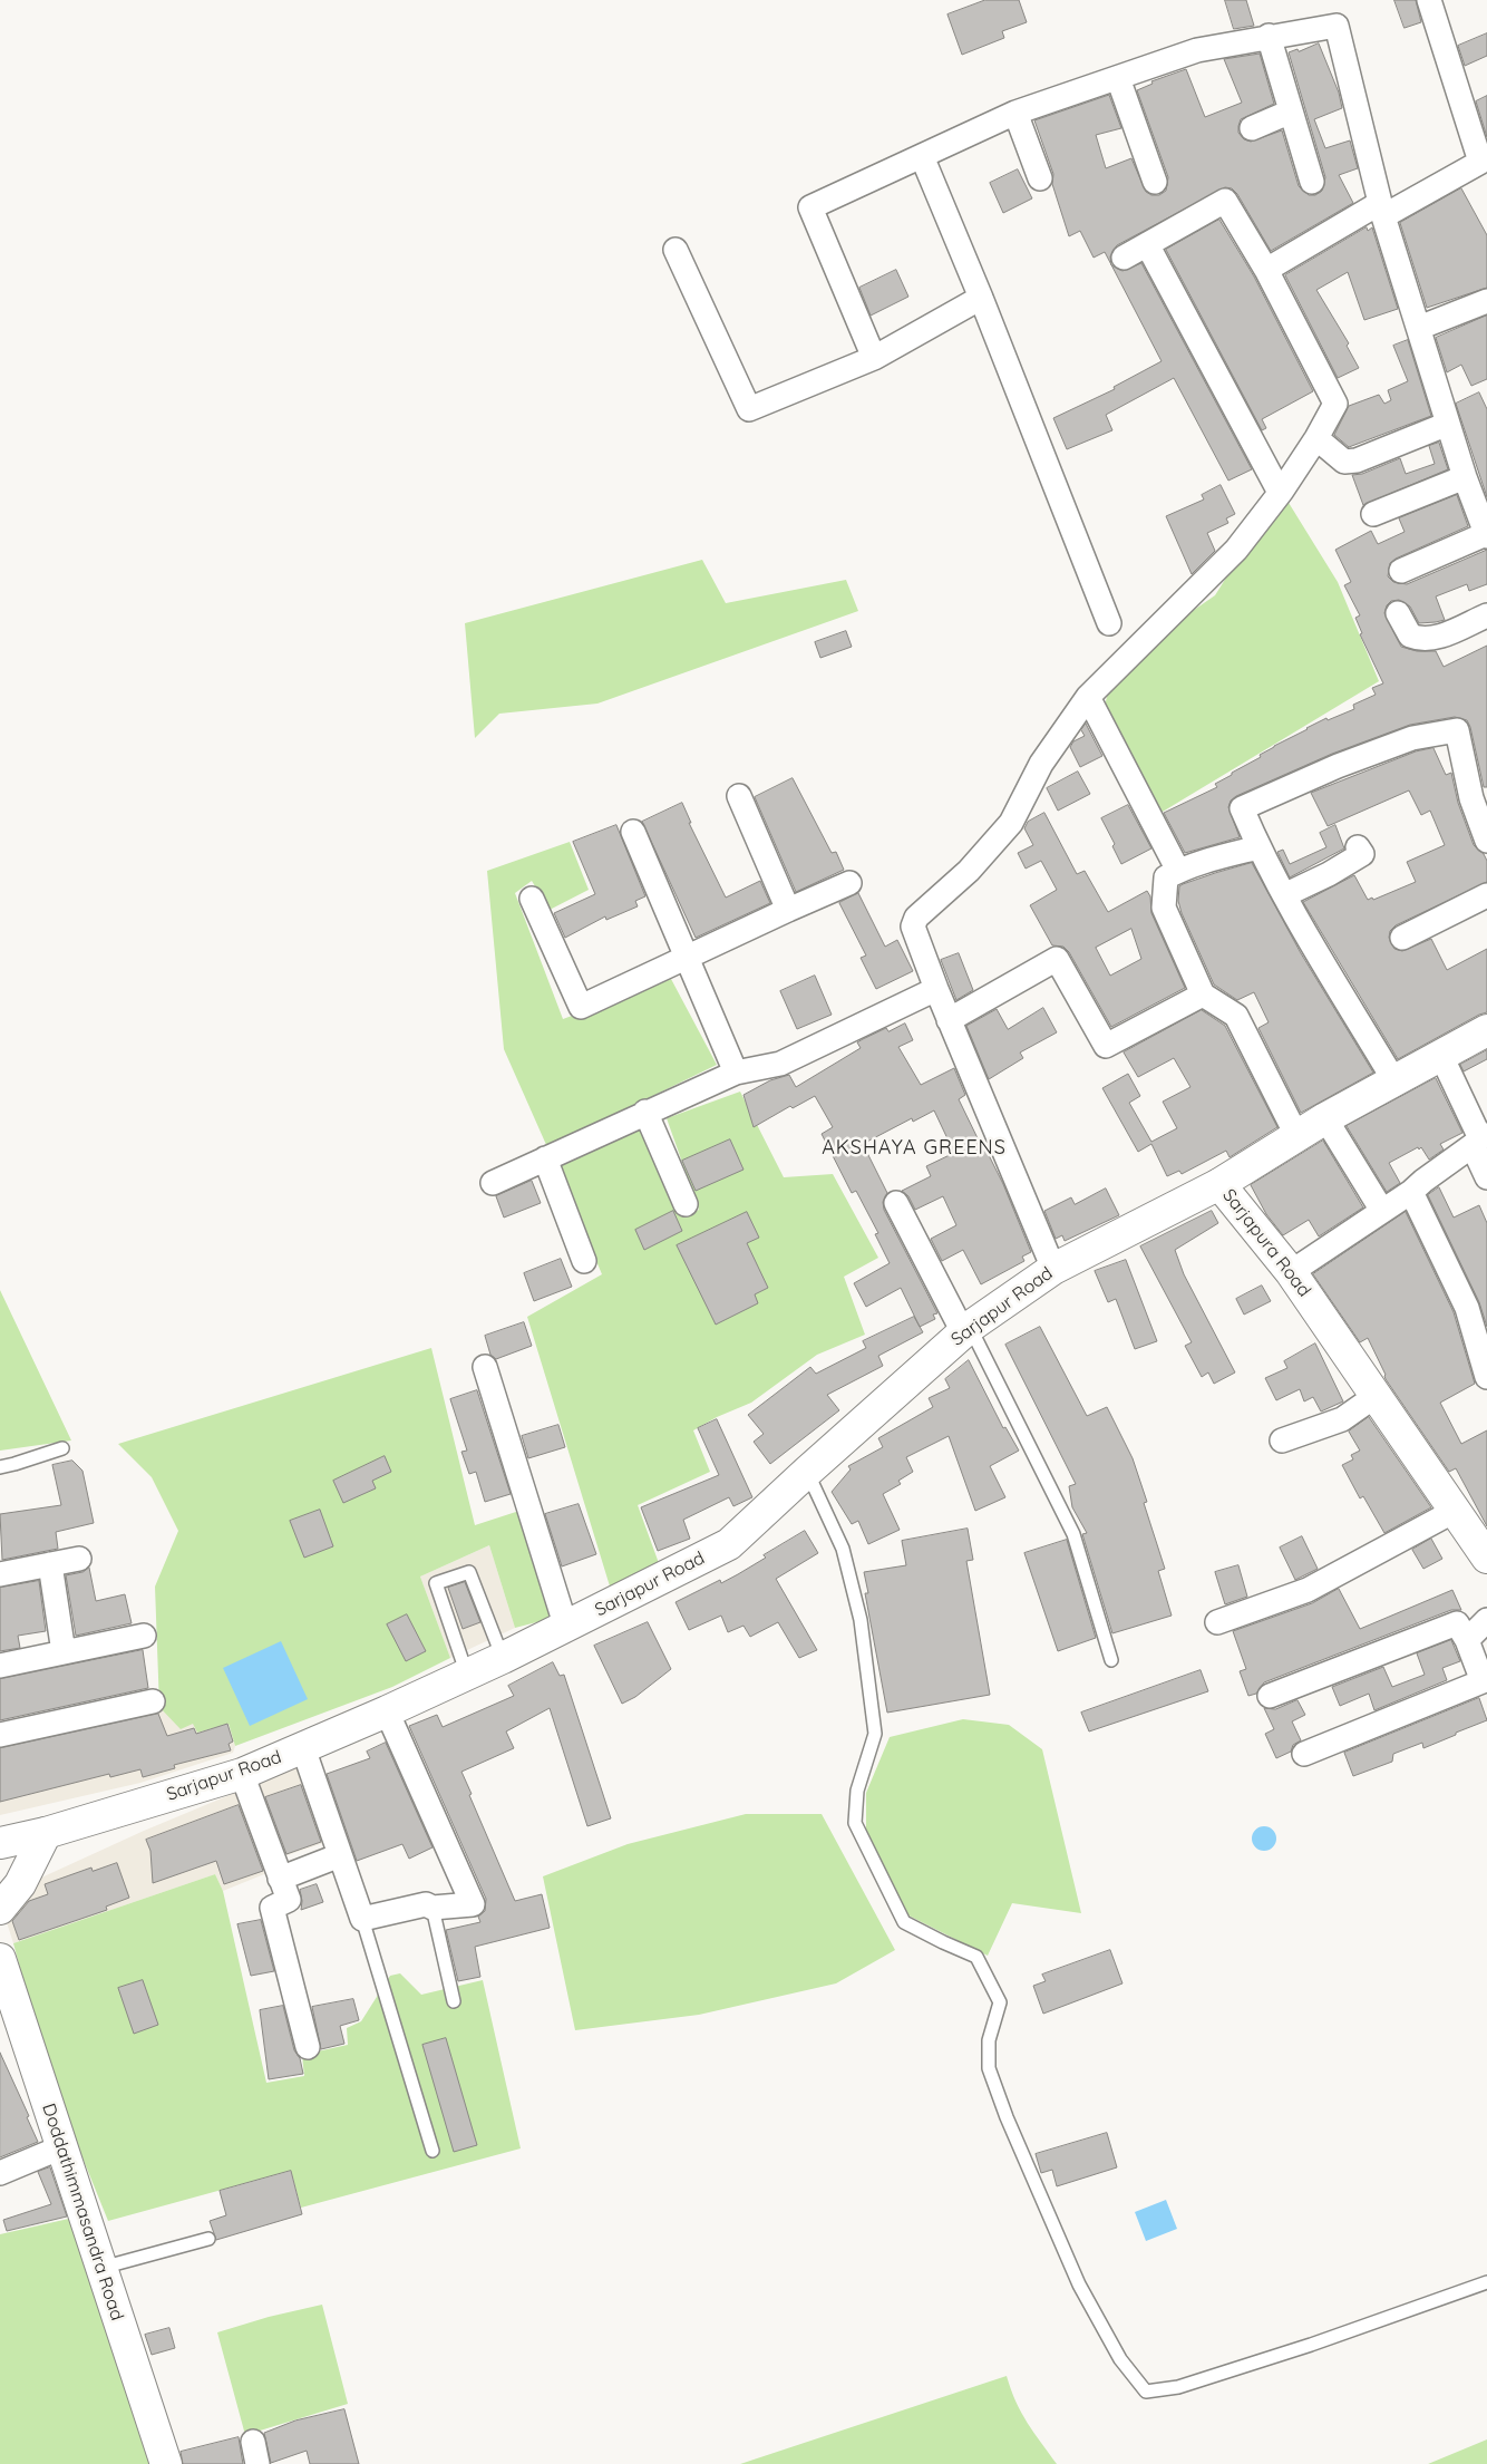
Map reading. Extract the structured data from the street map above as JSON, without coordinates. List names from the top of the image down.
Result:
{
  "streets": {
    "main road": ["Sarjapura Road", "Sarjapur Road", "Doddathimmasandra Road"]
  },
  "crossings": [
    ["Sarjapura Road", "Sarjapur Road"]
  ],
  "districts": ["AKSHAYA GREENS"]
}
